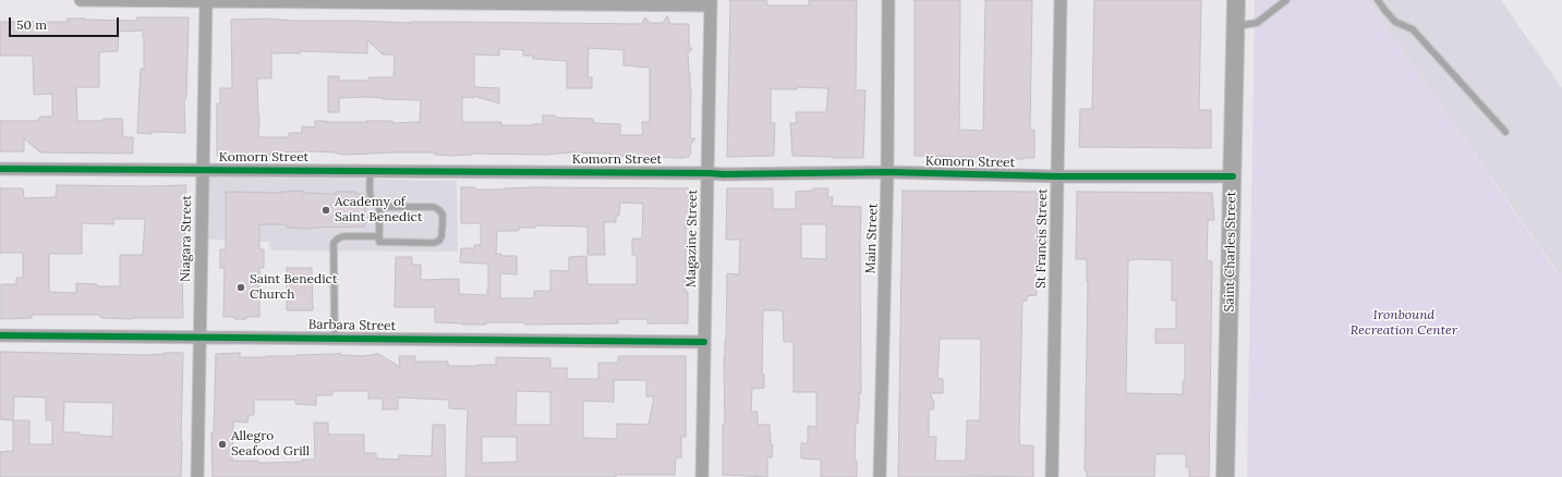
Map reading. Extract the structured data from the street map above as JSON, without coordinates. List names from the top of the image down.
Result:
{
  "streets": {
    "street": [
      "Komorn Street",
      "Niagara Street",
      "Magazine Street",
      "Main Street",
      "St Francis Street",
      "Saint Charles Street",
      "Barbara Street"
    ]
  },
  "crossings": [
    ["Komorn Street", "Niagara Street"],
    ["Komorn Street", "Magazine Street"],
    ["Komorn Street", "Main Street"],
    ["Komorn Street", "St Francis Street"],
    ["Komorn Street", "Saint Charles Street"],
    ["Niagara Street", "Barbara Street"],
    ["Magazine Street", "Barbara Street"]
  ],
  "parks": ["Ironbound Recreation Center"],
  "places": ["Academy of Saint Benedict", "Saint Benedict Church", "Allegro Seafood Grill"],
  "scale_bar": "50 m"
}
